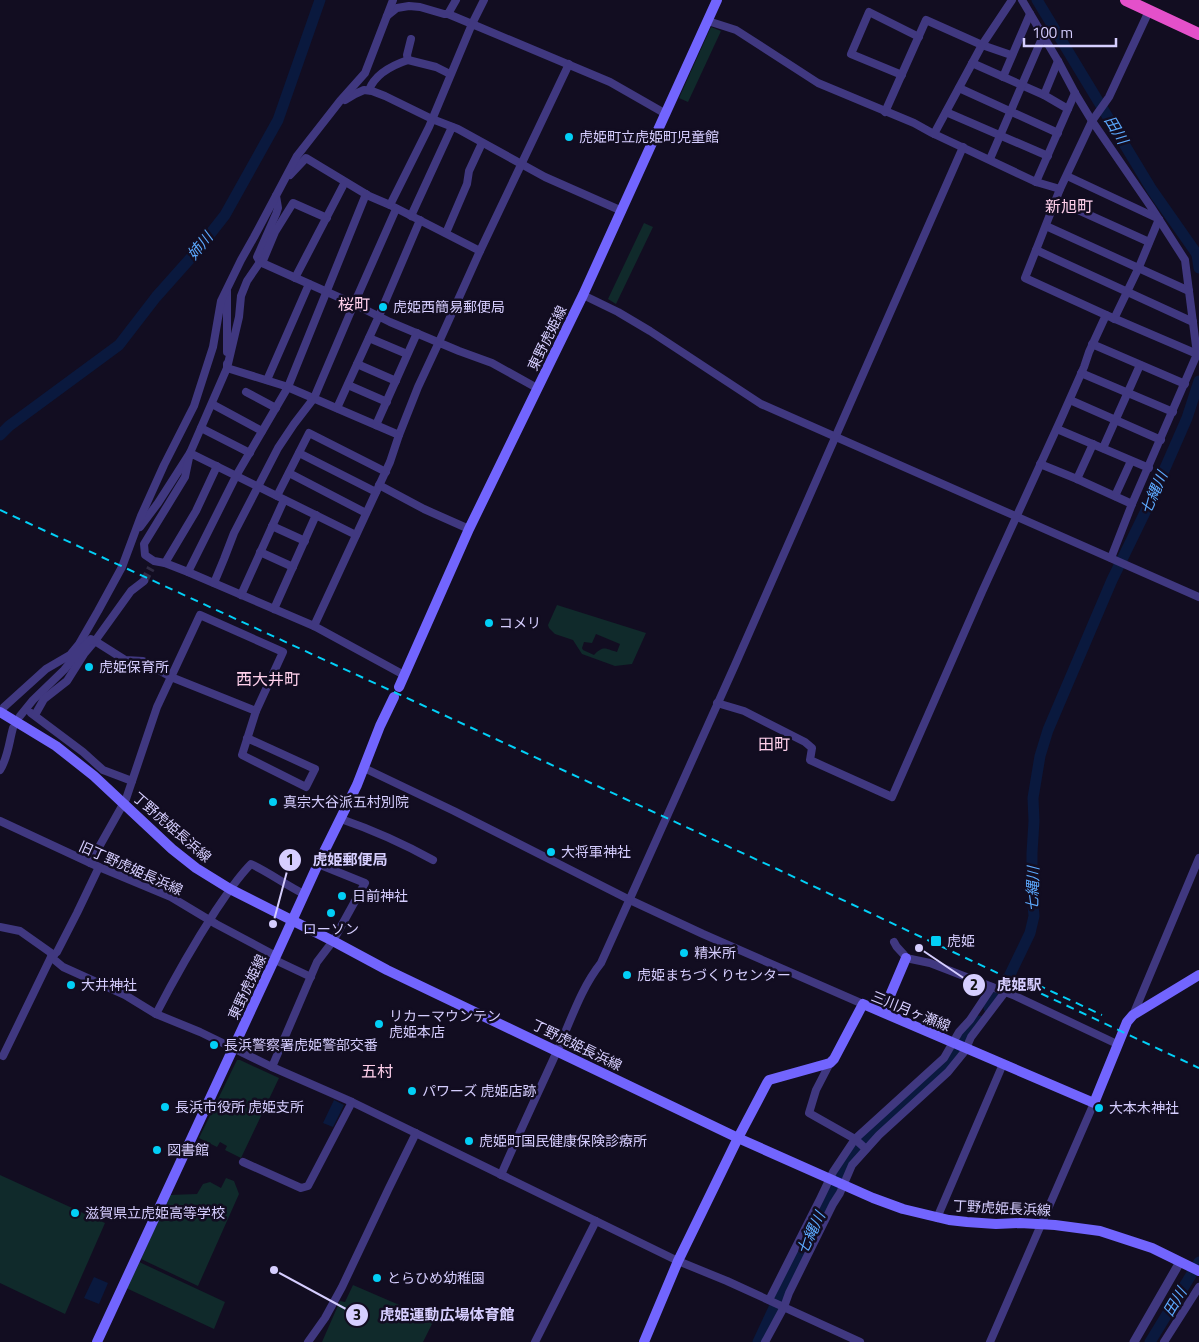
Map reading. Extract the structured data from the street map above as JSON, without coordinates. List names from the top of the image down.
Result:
{
  "streets": {
    "main road": ["東野虎姫線", "丁野虎姫長浜線", "三川月ヶ瀬線"],
    "street": ["旧丁野虎姫長浜線"]
  },
  "crossings": [
    ["東野虎姫線", "丁野虎姫長浜線"],
    ["東野虎姫線", "旧丁野虎姫長浜線"]
  ],
  "districts": [
    "新旭町",
    "桜町",
    "西大井町",
    "田町",
    "五村"
  ],
  "water": ["田川", "姉川", "七縄川"],
  "places": {
    "other": [
      "虎姫町立虎姫町児童館",
      "虎姫西簡易郵便局",
      "コメリ",
      "虎姫保育所",
      "真宗大谷派五村別院",
      "大将軍神社",
      "日前神社",
      "ローソン",
      "虎姫郵便局",
      "虎姫駅",
      "精米所",
      "虎姫まちづくりセンター",
      "大井神社",
      "リカーマウンテン 虎姫本店",
      "長浜警察署虎姫警部交番",
      "パワーズ 虎姫店跡",
      "長浜市役所 虎姫支所",
      "大本木神社",
      "虎姫町国民健康保険診療所",
      "図書館",
      "滋賀県立虎姫高等学校",
      "虎姫運動広場体育館",
      "とらひめ幼稚園"
    ],
    "transit": ["虎姫"]
  },
  "scale_bar": "100 m"
}
